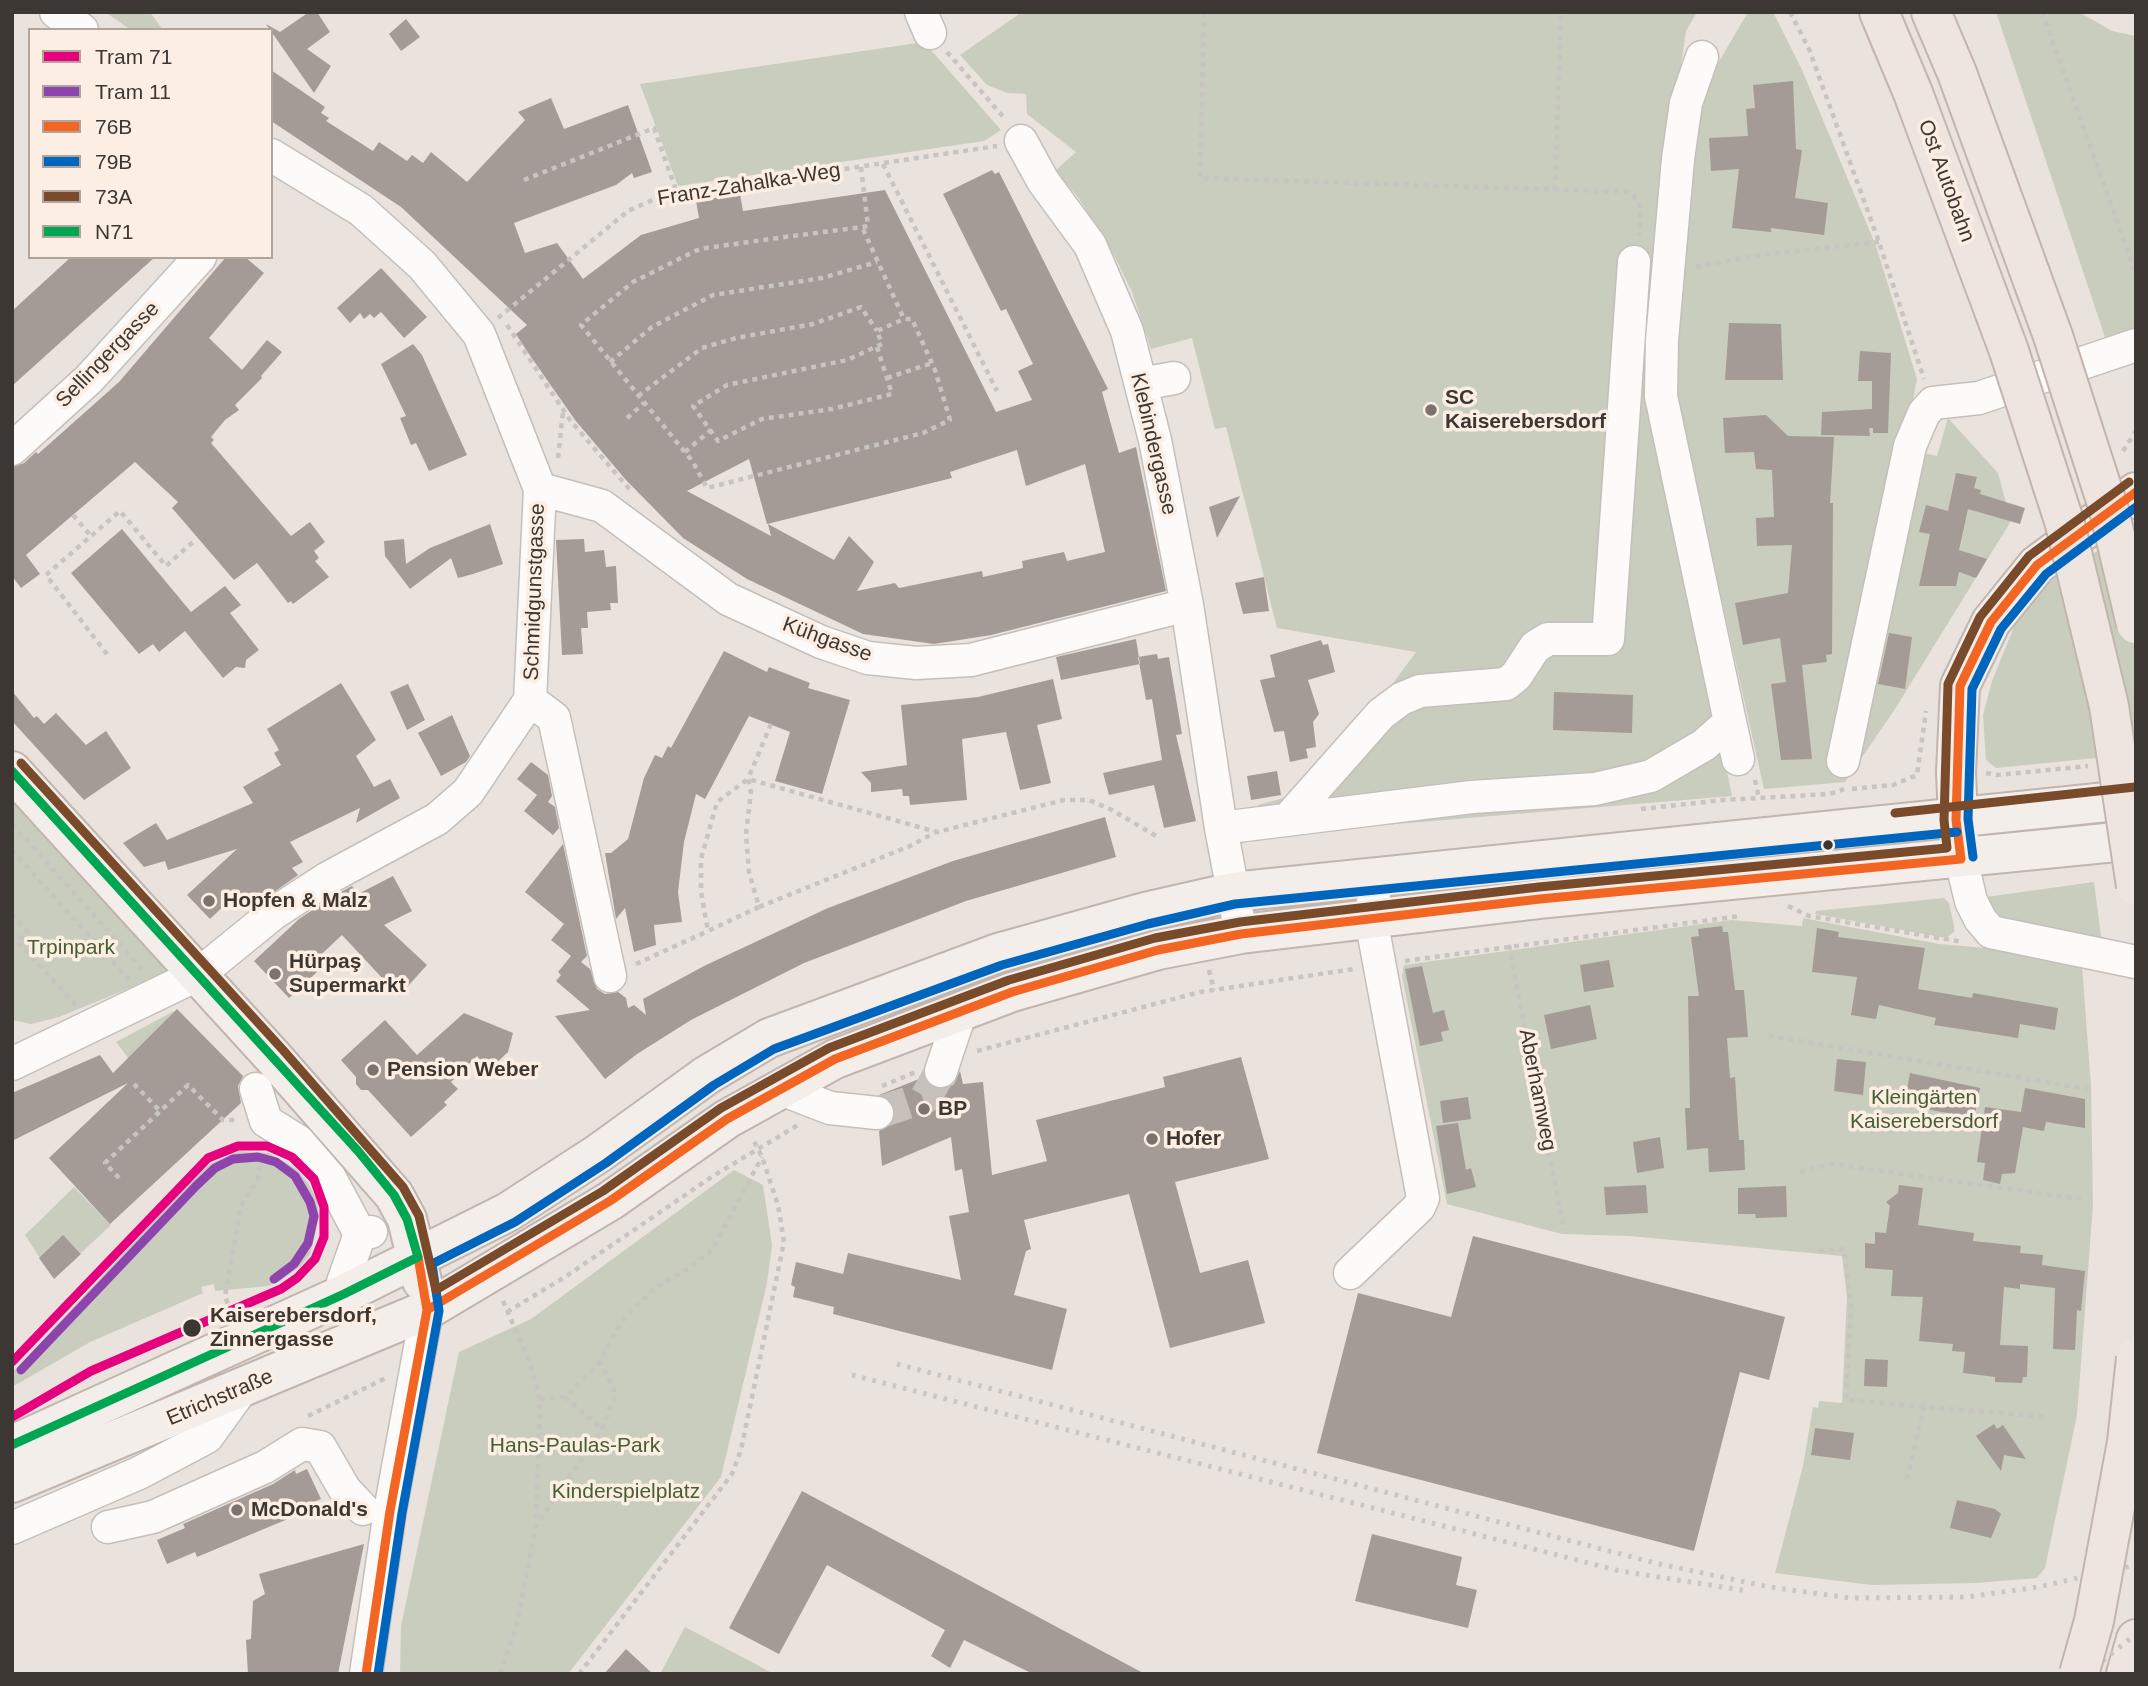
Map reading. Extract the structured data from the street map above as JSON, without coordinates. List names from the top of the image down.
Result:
{
  "streets": {
    "highway": ["Ost Autobahn"],
    "main road": ["Etrichstraße"],
    "street": [
      "Sellingergasse",
      "Klebindergasse",
      "Schmidgunstgasse",
      "Kühgasse"
    ],
    "path": ["Franz-Zahalka-Weg", "Aberhamweg"]
  },
  "crossings": [
    ["Franz-Zahalka-Weg", "Klebindergasse"],
    ["Franz-Zahalka-Weg", "Schmidgunstgasse"],
    ["Klebindergasse", "Kühgasse"],
    ["Klebindergasse", "Etrichstraße"],
    ["Schmidgunstgasse", "Kühgasse"]
  ],
  "parks": [
    "Trpinpark",
    "Kleingärten Kaiserebersdorf",
    "Hans-Paulas-Park",
    "Kinderspielplatz"
  ],
  "places": [
    "SC Kaiserebersdorf",
    "Hopfen & Malz",
    "Hürpaş Supermarkt",
    "Pension Weber",
    "BP",
    "Hofer",
    "Kaiserebersdorf, Zinnergasse",
    "McDonald's"
  ],
  "lines": [
    "transit line 73A",
    "transit line 76B",
    "transit line 79B",
    "transit line N71",
    "tram line 71",
    "tram line 11"
  ],
  "legend": [
    "Tram 71",
    "Tram 11",
    "76B",
    "79B",
    "73A",
    "N71"
  ]
}
